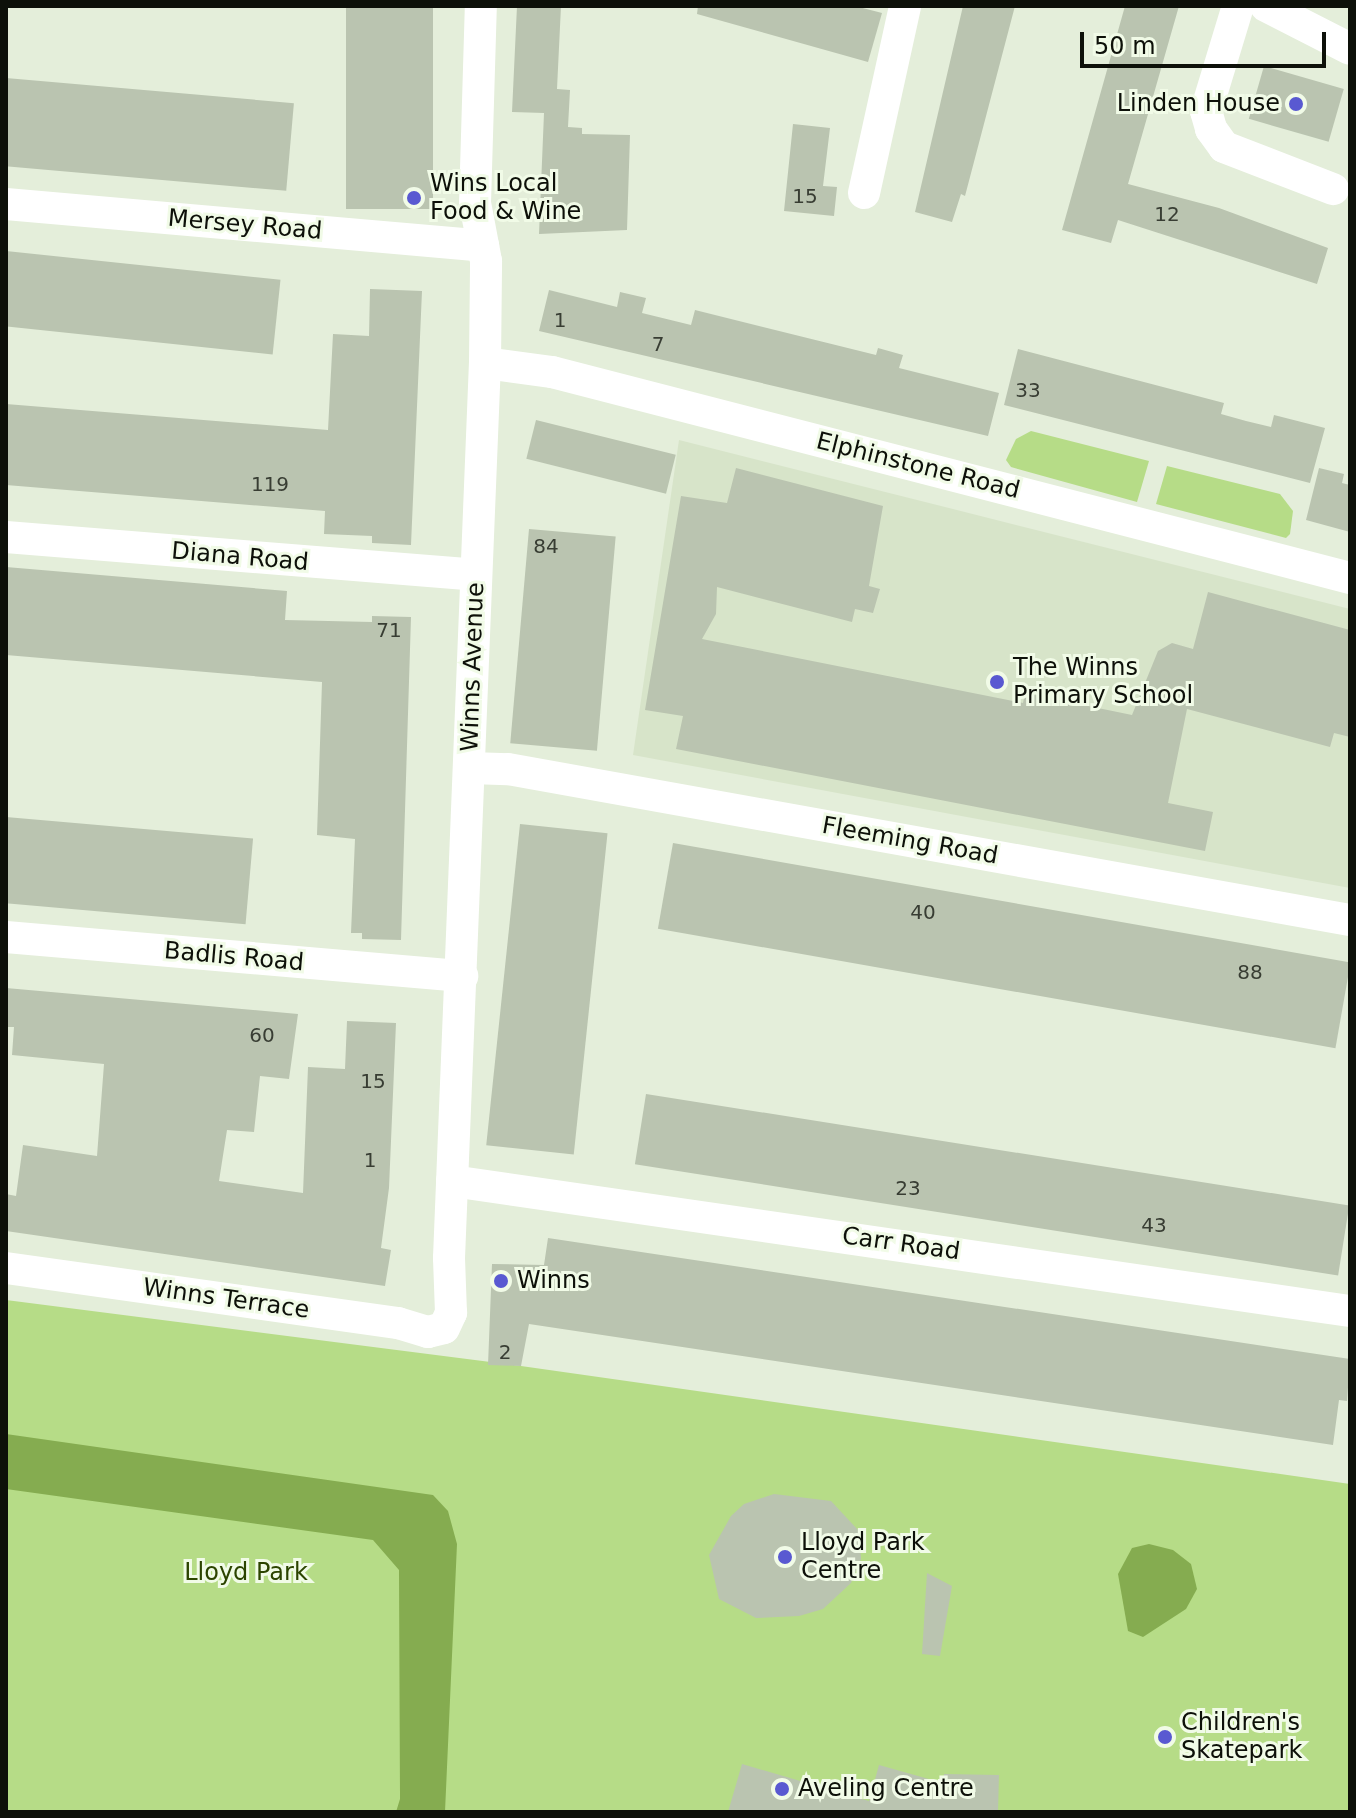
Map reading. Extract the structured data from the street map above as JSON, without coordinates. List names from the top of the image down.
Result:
{
  "streets": {
    "street": [
      "Mersey Road",
      "Elphinstone Road",
      "Diana Road",
      "Winns Avenue",
      "Fleeming Road",
      "Badlis Road",
      "Carr Road",
      "Winns Terrace"
    ]
  },
  "crossings": [
    ["Mersey Road", "Winns Avenue"],
    ["Elphinstone Road", "Winns Avenue"],
    ["Diana Road", "Winns Avenue"],
    ["Winns Avenue", "Fleeming Road"],
    ["Winns Avenue", "Badlis Road"],
    ["Winns Avenue", "Carr Road"],
    ["Winns Avenue", "Winns Terrace"]
  ],
  "parks": ["Lloyd Park"],
  "places": [
    "Linden House",
    "Wins Local Food & Wine",
    "The Winns Primary School",
    "Winns",
    "Lloyd Park Centre",
    "Children's Skatepark",
    "Aveling Centre"
  ],
  "house_numbers": [
    "15",
    "12",
    "1",
    "7",
    "33",
    "119",
    "84",
    "71",
    "40",
    "88",
    "60",
    "15",
    "1",
    "23",
    "43",
    "2"
  ],
  "scale_bar": "50 m"
}
